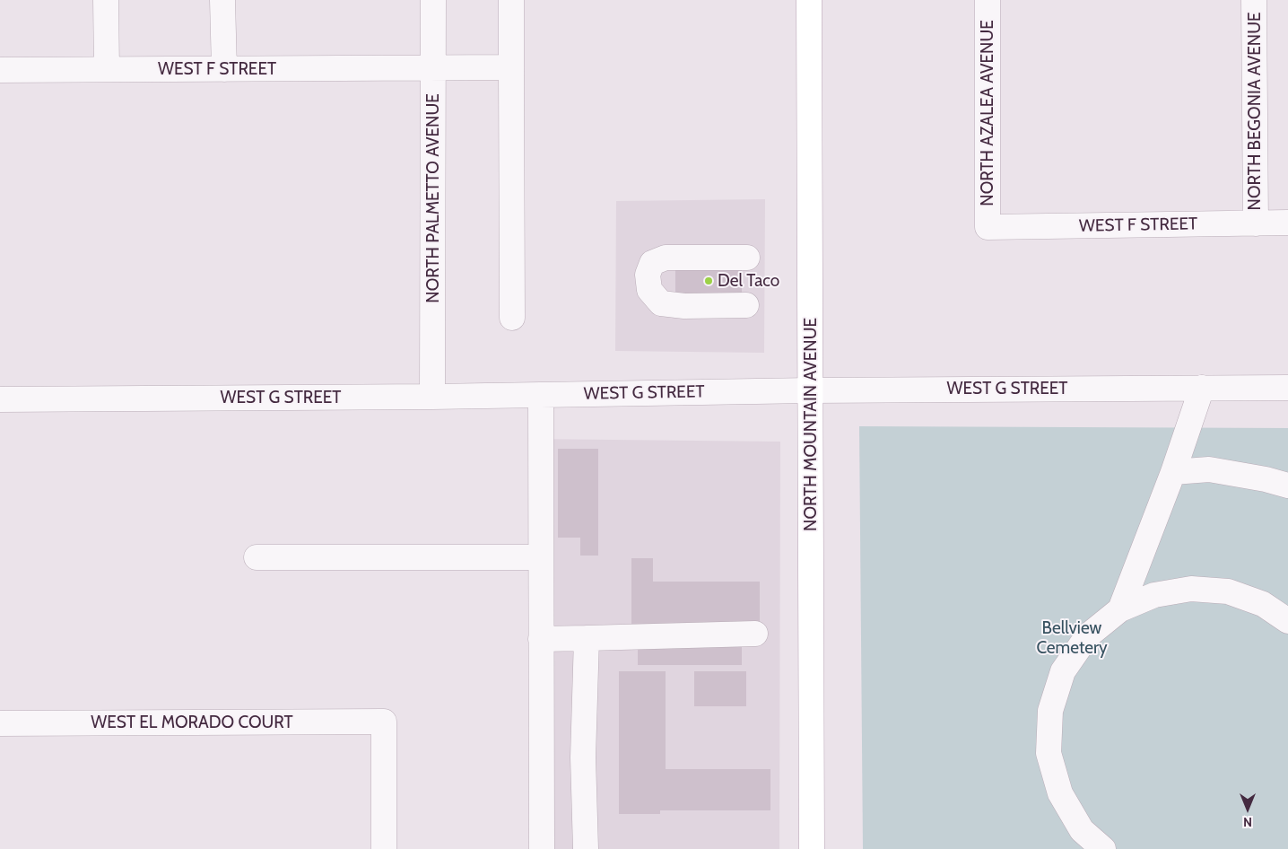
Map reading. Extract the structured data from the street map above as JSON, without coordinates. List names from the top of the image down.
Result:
{
  "streets": {
    "main road": ["NORTH MOUNTAIN AVENUE"],
    "street": [
      "WEST F STREET",
      "NORTH BEGONIA AVENUE",
      "NORTH AZALEA AVENUE",
      "NORTH PALMETTO AVENUE",
      "WEST G STREET",
      "WEST EL MORADO COURT"
    ]
  },
  "crossings": [
    ["WEST F STREET", "NORTH BEGONIA AVENUE"],
    ["WEST F STREET", "NORTH AZALEA AVENUE"],
    ["WEST F STREET", "NORTH PALMETTO AVENUE"],
    ["NORTH PALMETTO AVENUE", "WEST G STREET"],
    ["WEST G STREET", "NORTH MOUNTAIN AVENUE"]
  ],
  "parks": ["Bellview Cemetery"],
  "places": ["Del Taco"],
  "north": "bottom"
}
